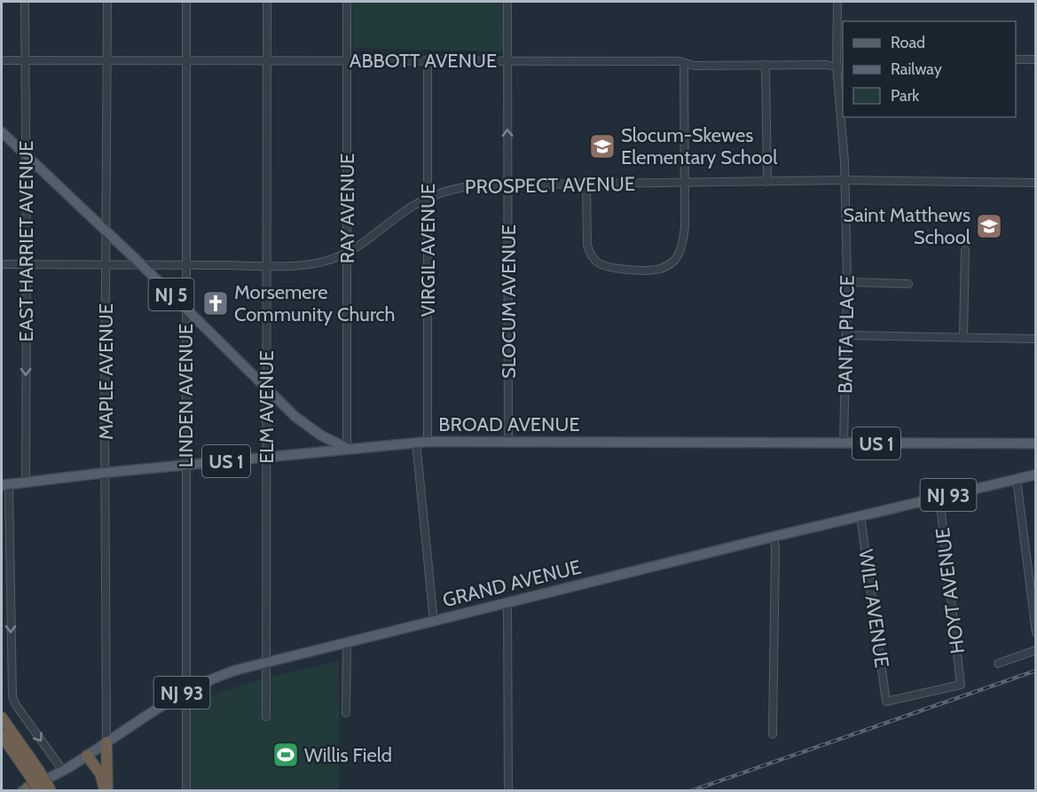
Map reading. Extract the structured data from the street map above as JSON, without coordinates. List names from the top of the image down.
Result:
{
  "streets": {
    "main road": [
      "NJ 5",
      "BROAD AVENUE",
      "US 1",
      "NJ 93",
      "GRAND AVENUE"
    ],
    "street": [
      "ABBOTT AVENUE",
      "PROSPECT AVENUE",
      "RAY AVENUE",
      "EAST HARRIET AVENUE",
      "VIRGIL AVENUE",
      "SLOCUM AVENUE",
      "BANTA PLACE",
      "MAPLE AVENUE",
      "LINDEN AVENUE",
      "ELM AVENUE",
      "HOYT AVENUE",
      "WILT AVENUE"
    ]
  },
  "crossings": [
    ["ABBOTT AVENUE", "RAY AVENUE"],
    ["ABBOTT AVENUE", "EAST HARRIET AVENUE"],
    ["ABBOTT AVENUE", "VIRGIL AVENUE"],
    ["ABBOTT AVENUE", "SLOCUM AVENUE"],
    ["ABBOTT AVENUE", "BANTA PLACE"],
    ["ABBOTT AVENUE", "MAPLE AVENUE"],
    ["ABBOTT AVENUE", "LINDEN AVENUE"],
    ["ABBOTT AVENUE", "ELM AVENUE"],
    ["PROSPECT AVENUE", "RAY AVENUE"],
    ["PROSPECT AVENUE", "EAST HARRIET AVENUE"],
    ["PROSPECT AVENUE", "VIRGIL AVENUE"],
    ["PROSPECT AVENUE", "NJ 5"],
    ["PROSPECT AVENUE", "SLOCUM AVENUE"],
    ["PROSPECT AVENUE", "BANTA PLACE"],
    ["PROSPECT AVENUE", "MAPLE AVENUE"],
    ["PROSPECT AVENUE", "LINDEN AVENUE"],
    ["PROSPECT AVENUE", "ELM AVENUE"],
    ["RAY AVENUE", "NJ 5"],
    ["RAY AVENUE", "BROAD AVENUE"],
    ["EAST HARRIET AVENUE", "NJ 5"],
    ["EAST HARRIET AVENUE", "BROAD AVENUE"],
    ["VIRGIL AVENUE", "BROAD AVENUE"],
    ["NJ 5", "MAPLE AVENUE"],
    ["NJ 5", "LINDEN AVENUE"],
    ["NJ 5", "ELM AVENUE"],
    ["NJ 5", "BROAD AVENUE"],
    ["SLOCUM AVENUE", "BROAD AVENUE"],
    ["BANTA PLACE", "BROAD AVENUE"],
    ["MAPLE AVENUE", "BROAD AVENUE"],
    ["MAPLE AVENUE", "GRAND AVENUE"],
    ["LINDEN AVENUE", "BROAD AVENUE"],
    ["LINDEN AVENUE", "GRAND AVENUE"],
    ["ELM AVENUE", "BROAD AVENUE"],
    ["ELM AVENUE", "GRAND AVENUE"],
    ["GRAND AVENUE", "HOYT AVENUE"],
    ["GRAND AVENUE", "WILT AVENUE"],
    ["HOYT AVENUE", "WILT AVENUE"]
  ],
  "one_way": ["EAST HARRIET AVENUE"],
  "places": {
    "school or university": ["Slocum-Skewes Elementary School", "Saint Matthews School"],
    "church": ["Morsemere Community Church"],
    "sports": ["Willis Field"]
  },
  "legend": ["Road", "Railway", "Park"]
}
